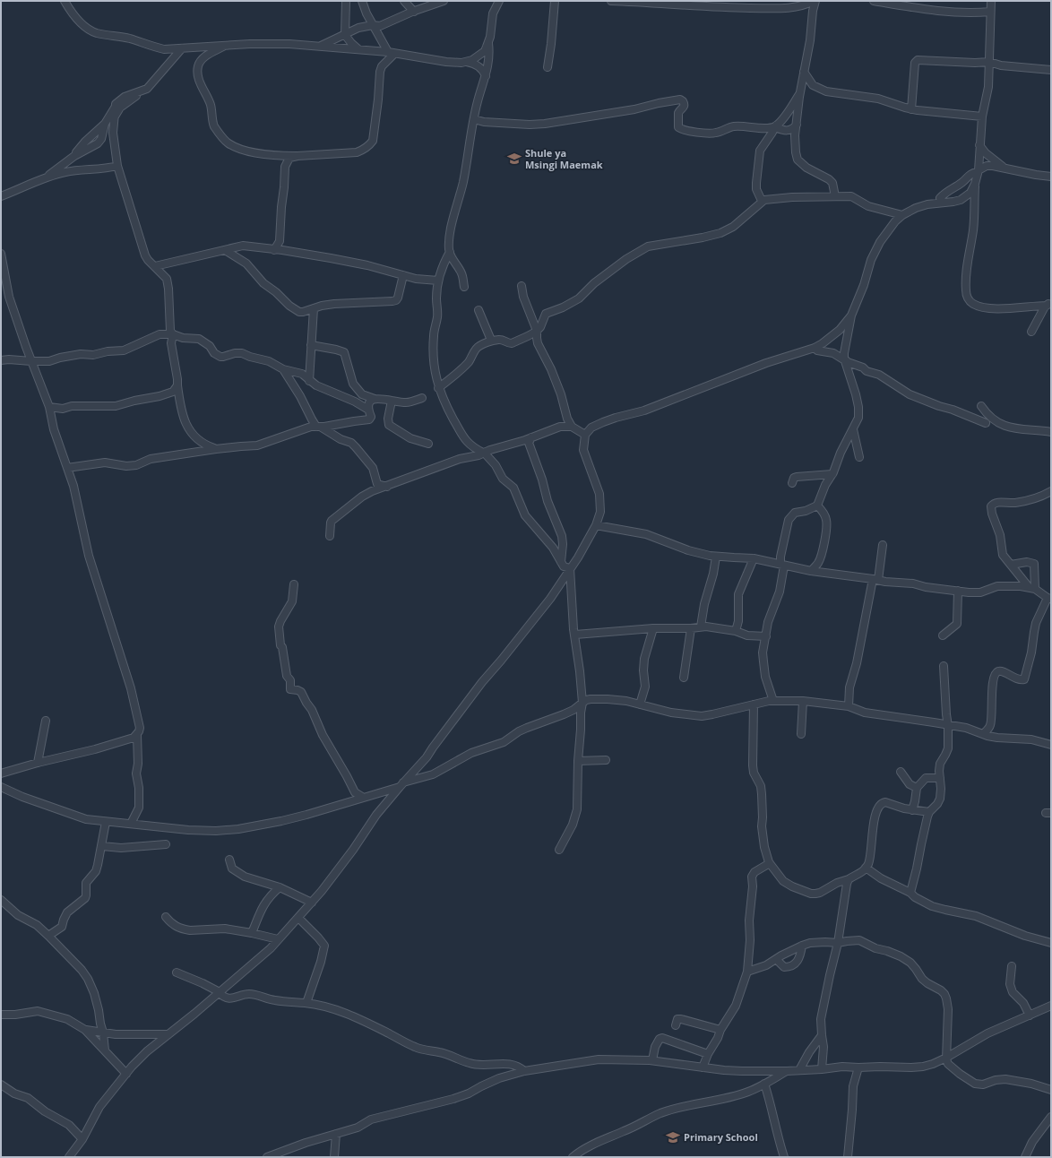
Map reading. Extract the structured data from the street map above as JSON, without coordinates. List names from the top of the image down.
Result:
{
  "places": {
    "school or university": ["Shule ya Msingi Maemak", "Primary School"]
  }
}
